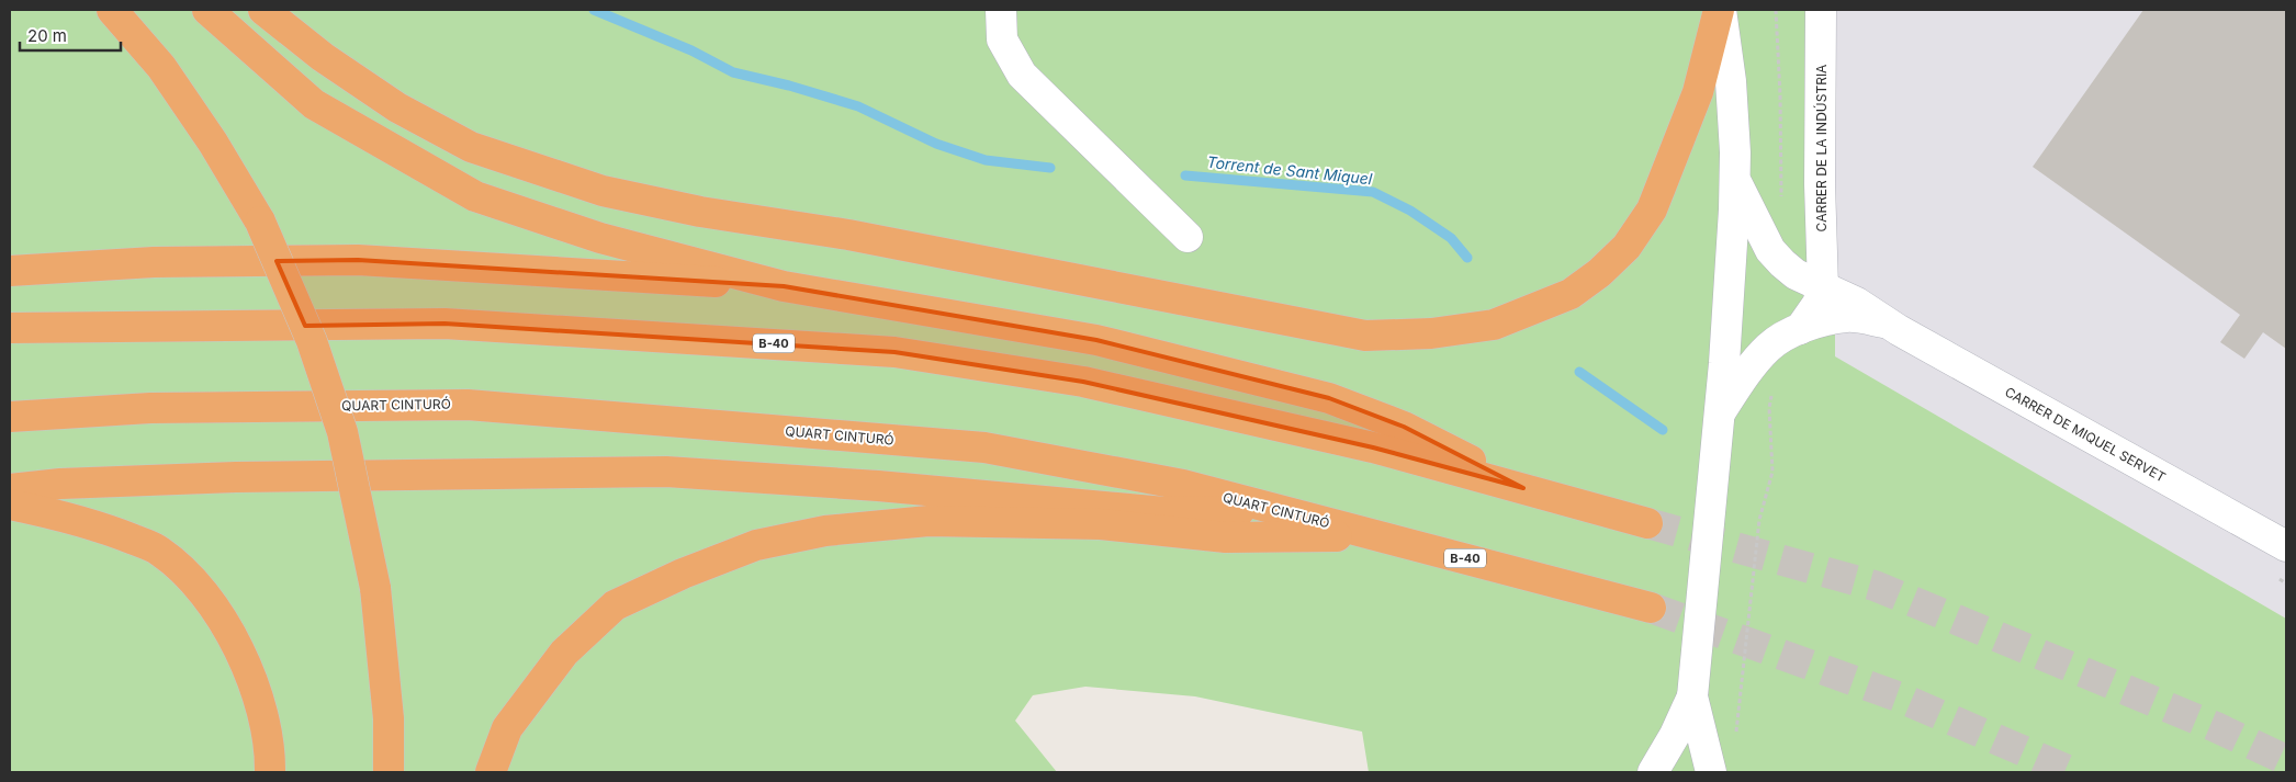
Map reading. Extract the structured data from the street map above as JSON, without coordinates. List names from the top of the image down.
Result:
{
  "streets": {
    "highway": ["B-40", "QUART CINTURÓ"],
    "street": ["CARRER DE LA INDÚSTRIA", "CARRER DE MIQUEL SERVET"]
  },
  "crossings": [
    ["CARRER DE LA INDÚSTRIA", "CARRER DE MIQUEL SERVET"]
  ],
  "water": ["Torrent de Sant Miquel"],
  "scale_bar": "20 m"
}
